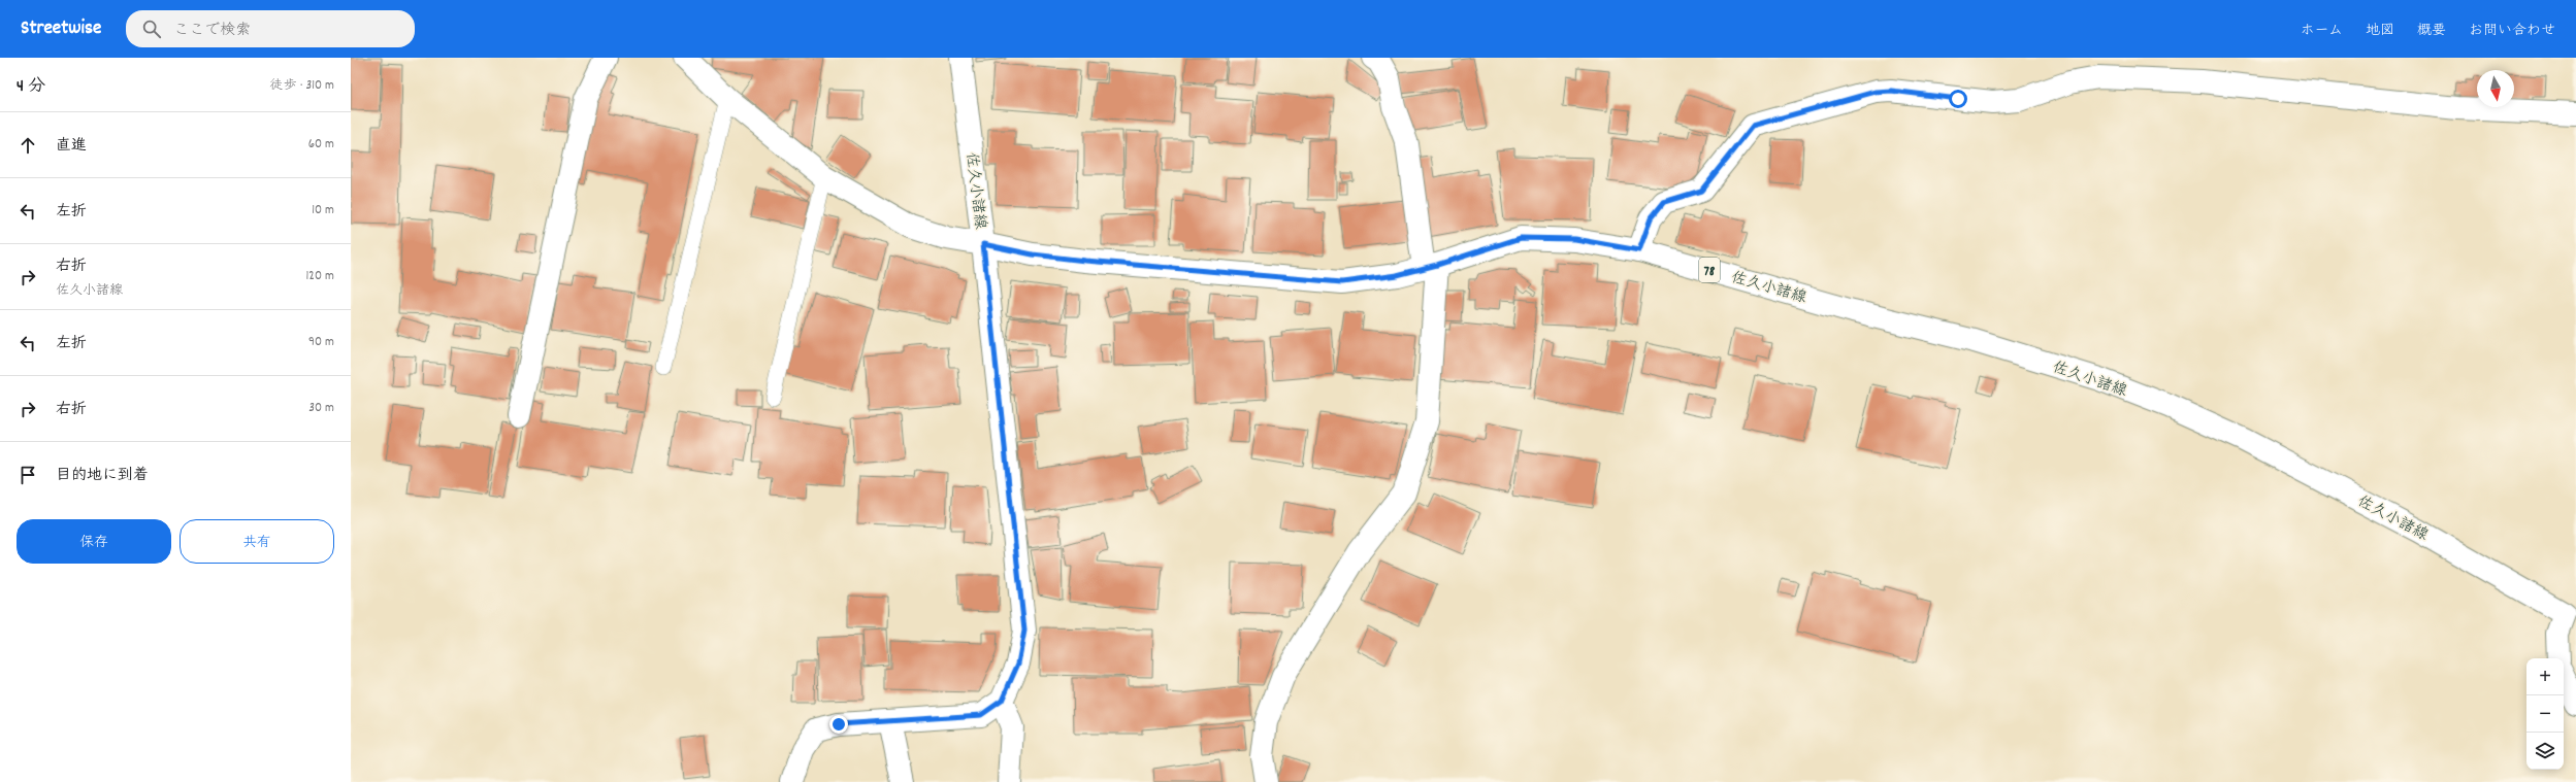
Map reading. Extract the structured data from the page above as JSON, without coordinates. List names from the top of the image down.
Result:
{
  "streets": {
    "street": ["佐久小諸線", "78"]
  },
  "north": "bottom",
  "page": {
    "header": "Streetwise",
    "search": "ここで検索",
    "nav": [
      "ホーム",
      "地図",
      "概要",
      "お問い合わせ"
    ],
    "heading": ["4 分", "徒歩 · 310 m"],
    "list": [
      ["直進", "60 m"],
      ["左折", "10 m"],
      ["右折", "佐久小諸線", "120 m"],
      ["左折", "90 m"],
      ["右折", "30 m"],
      "目的地に到着"
    ],
    "buttons": ["保存", "共有"],
    "map_buttons": ["+", "−"]
  }
}
